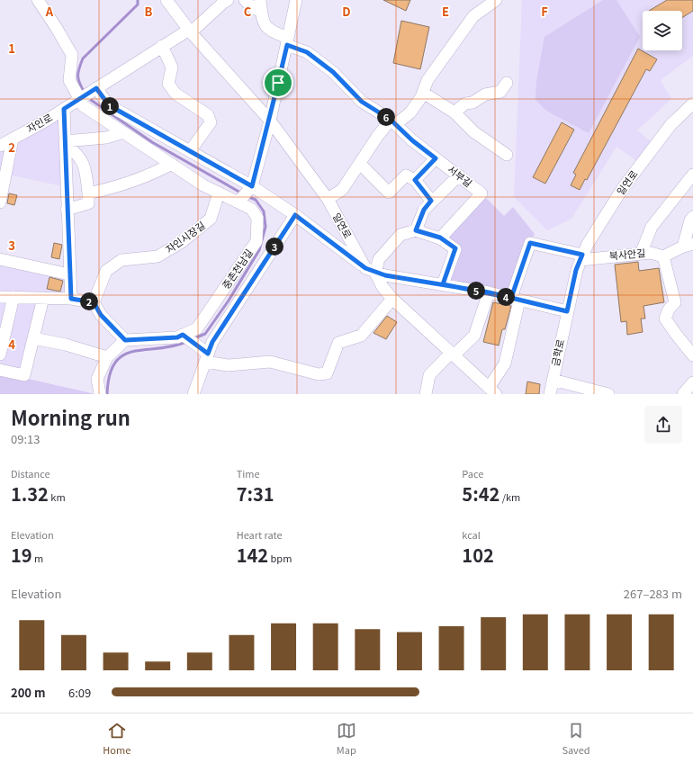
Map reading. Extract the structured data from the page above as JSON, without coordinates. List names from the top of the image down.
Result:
{
  "streets": {
    "street": [
      "자인로",
      "서부길",
      "일연로",
      "자인시장길",
      "북사안길",
      "중촌천남길",
      "금학로"
    ]
  },
  "crossings": [
    ["자인로", "일연로"],
    ["자인로", "중촌천남길"],
    ["일연로", "북사안길"],
    ["일연로", "금학로"],
    ["자인시장길", "중촌천남길"]
  ],
  "page": {
    "pins": [
      "1",
      "6",
      "3",
      "5",
      "4",
      "2"
    ],
    "heading": ["Morning run", "09:13"],
    "stats": [
      ["Distance", "1.32 km"],
      ["Time", "7:31"],
      ["Pace", "5:42 /km"],
      ["Elevation", "19 m"],
      ["Heart rate", "142 bpm"],
      ["kcal", "102"]
    ],
    "chart": ["Elevation", "267–283 m"],
    "list": [
      {
        "name": "200 m",
        "note": "6:09"
      }
    ],
    "tabs": ["Home", "Map", "Saved"]
  },
  "grid": {
    "columns": [
      "A",
      "B",
      "C",
      "D",
      "E",
      "F"
    ],
    "rows": [
      "1",
      "2",
      "3",
      "4"
    ]
  }
}
